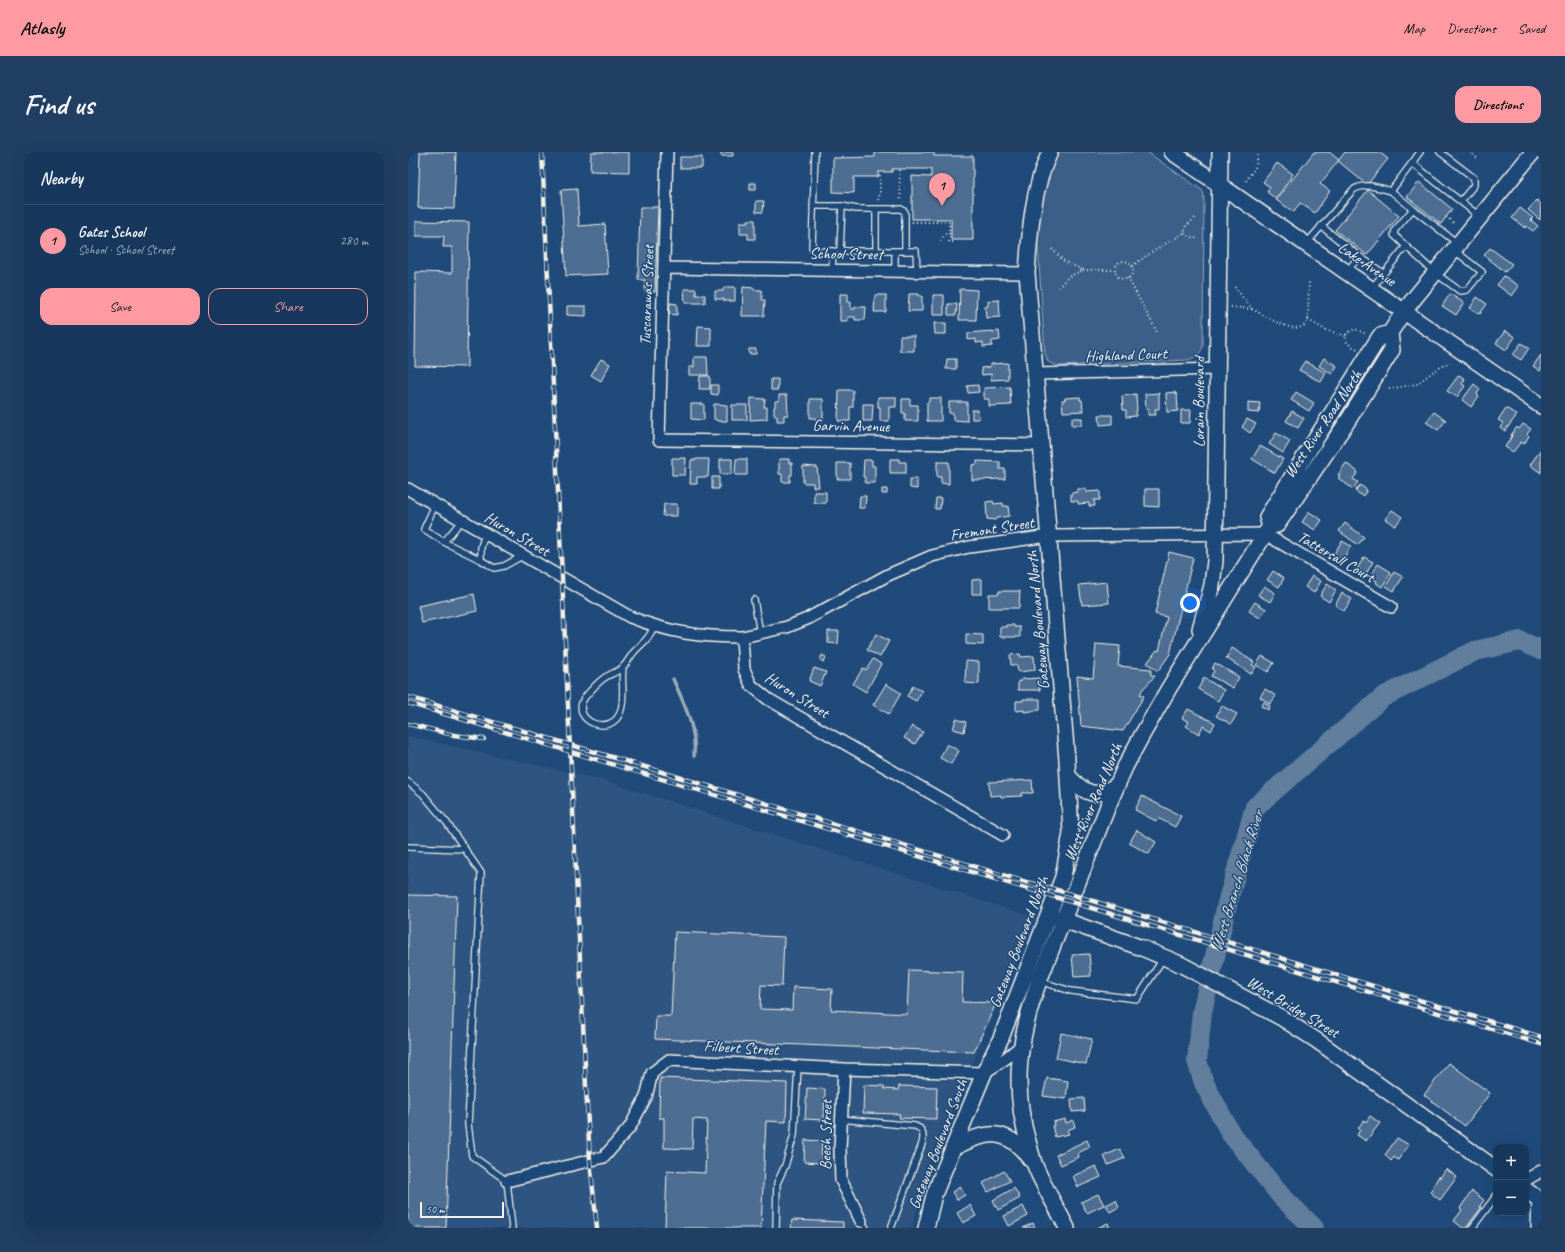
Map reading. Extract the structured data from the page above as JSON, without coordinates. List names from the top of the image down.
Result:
{
  "streets": {
    "main road": [
      "Lake Avenue",
      "Lorain Boulevard",
      "West River Road North",
      "Gateway Boulevard North",
      "West Bridge Street",
      "Gateway Boulevard South"
    ],
    "street": [
      "School Street",
      "Tuscarawas Street",
      "Highland Court",
      "Garvin Avenue",
      "Fremont Street",
      "Huron Street",
      "Tattersall Court",
      "Filbert Street",
      "Beech Street"
    ]
  },
  "crossings": [
    ["School Street", "Tuscarawas Street"],
    ["School Street", "Gateway Boulevard North"],
    ["Lake Avenue", "Lorain Boulevard"],
    ["Lake Avenue", "West River Road North"],
    ["Tuscarawas Street", "Garvin Avenue"],
    ["Highland Court", "Lorain Boulevard"],
    ["Highland Court", "Gateway Boulevard North"],
    ["Lorain Boulevard", "West River Road North"],
    ["Lorain Boulevard", "Fremont Street"],
    ["West River Road North", "Fremont Street"],
    ["West River Road North", "Tattersall Court"],
    ["West River Road North", "West Bridge Street"],
    ["Garvin Avenue", "Gateway Boulevard North"],
    ["Fremont Street", "Huron Street"],
    ["Fremont Street", "Tattersall Court"],
    ["Fremont Street", "Gateway Boulevard North"],
    ["Gateway Boulevard North", "West Bridge Street"],
    ["Gateway Boulevard North", "Filbert Street"],
    ["Gateway Boulevard North", "Gateway Boulevard South"],
    ["Filbert Street", "Beech Street"],
    ["Filbert Street", "Gateway Boulevard South"]
  ],
  "water": ["West Branch Black River"],
  "scale_bar": "50 m",
  "page": {
    "header": "Atlasly",
    "nav": ["Map", "Directions", "Saved"],
    "buttons": [
      "Directions",
      ["Save", "Share"]
    ],
    "title": "Find us",
    "heading": "Nearby",
    "pins": "1",
    "list": [
      {
        "mark": "1",
        "name": "Gates School",
        "note": "School · School Street",
        "value": "280 m"
      }
    ],
    "map_buttons": ["+", "−"],
    "scale": "50 m"
  }
}
